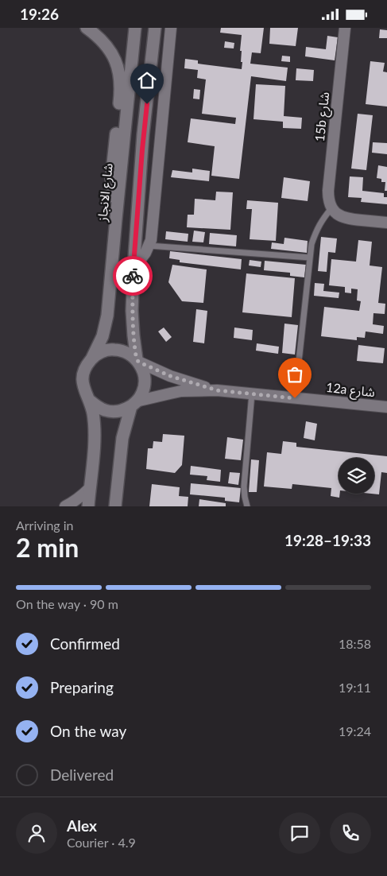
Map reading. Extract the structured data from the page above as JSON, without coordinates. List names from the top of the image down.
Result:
{
  "streets": {
    "street": ["15b شارع", "شارع الانجاز", "12a شارع"]
  },
  "crossings": [
    ["شارع الانجاز", "12a شارع"]
  ],
  "page": {
    "status": "19:26",
    "heading": ["2 min", "Arriving in", "19:28–19:33"],
    "panel": ["Alex", "Courier · 4.9"],
    "bar": "On the way · 90 m",
    "list": [
      ["Confirmed", "18:58"],
      ["Preparing", "19:11"],
      ["On the way", "19:24"],
      "Delivered"
    ]
  }
}
